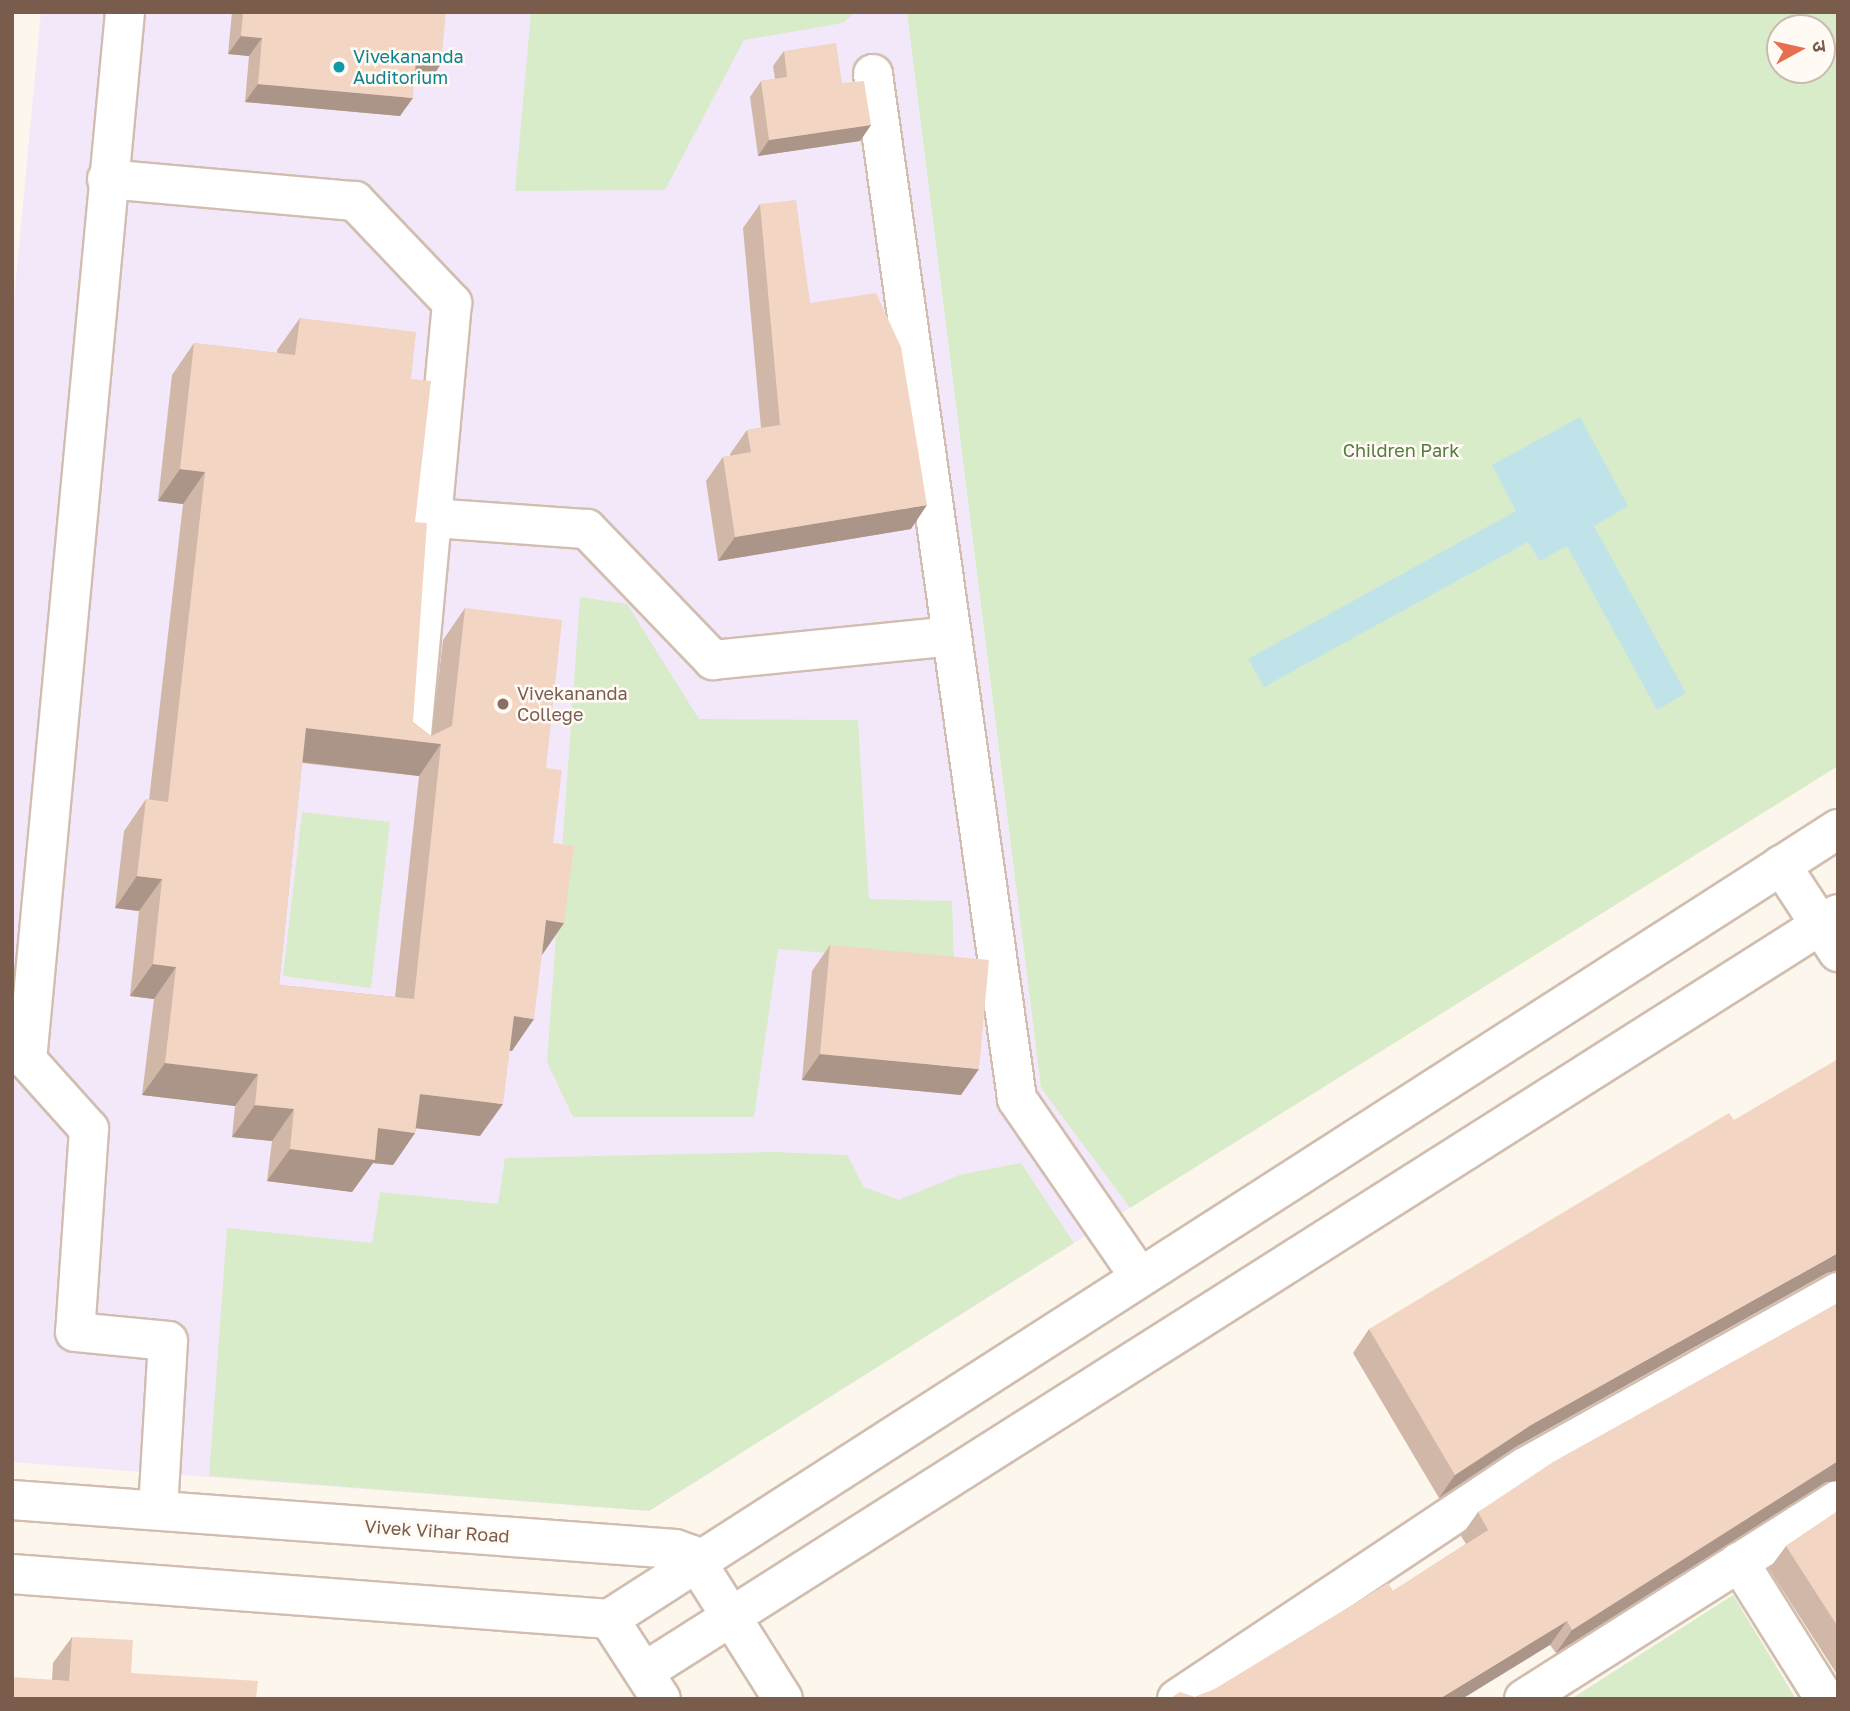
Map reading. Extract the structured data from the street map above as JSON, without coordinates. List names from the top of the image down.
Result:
{
  "streets": {
    "street": ["Vivek Vihar Road"]
  },
  "parks": ["Children Park"],
  "places": ["Vivekananda Auditorium", "Vivekananda College"],
  "north": "right"
}
